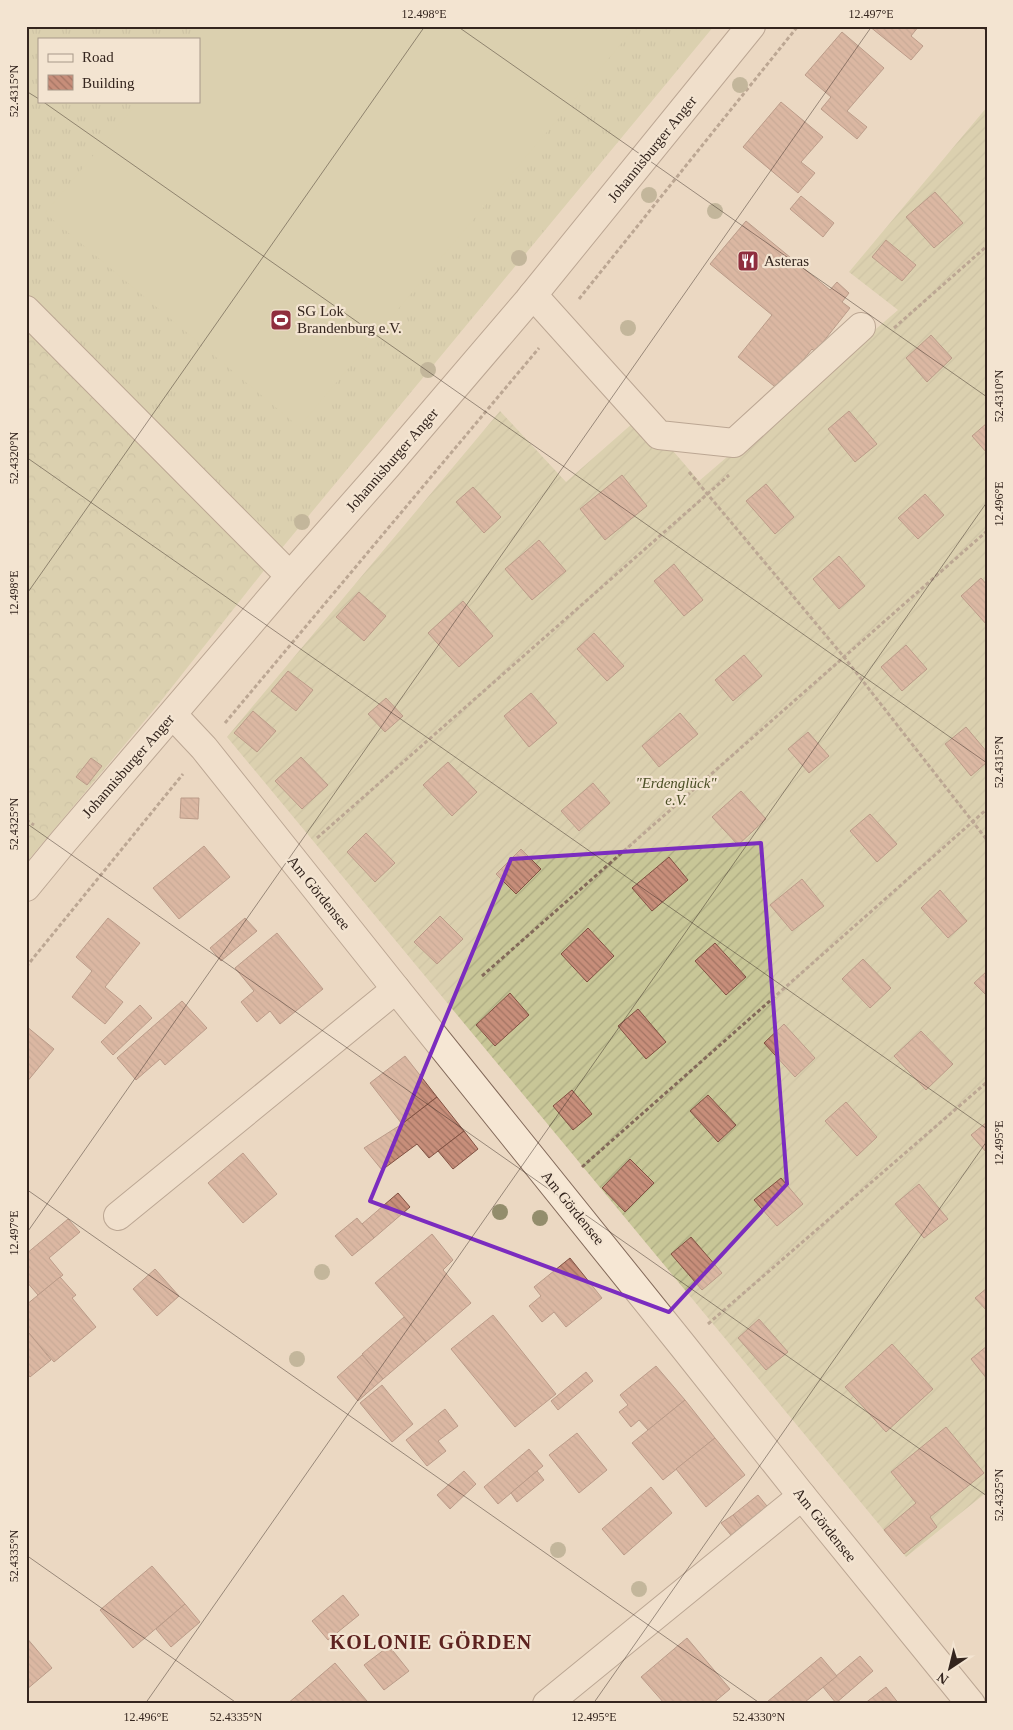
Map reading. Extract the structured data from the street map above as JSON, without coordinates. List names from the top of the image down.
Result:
{
  "streets": {
    "street": ["Johannisburger Anger", "Am Gördensee"]
  },
  "crossings": [
    ["Johannisburger Anger", "Am Gördensee"]
  ],
  "districts": ["KOLONIE GÖRDEN"],
  "parks": ["\"Erdenglück\" e.V."],
  "places": {
    "restaurant": ["Asteras"],
    "sports": ["SG Lok Brandenburg e.V."]
  },
  "legend": ["Road", "Building"],
  "north": "bottom left",
  "coordinates": [
    "12.498°E",
    "12.497°E",
    "52.4315°N",
    "52.4310°N",
    "52.4320°N",
    "12.496°E",
    "52.4325°N",
    "12.495°E",
    "52.4335°N",
    "52.4330°N"
  ]
}
